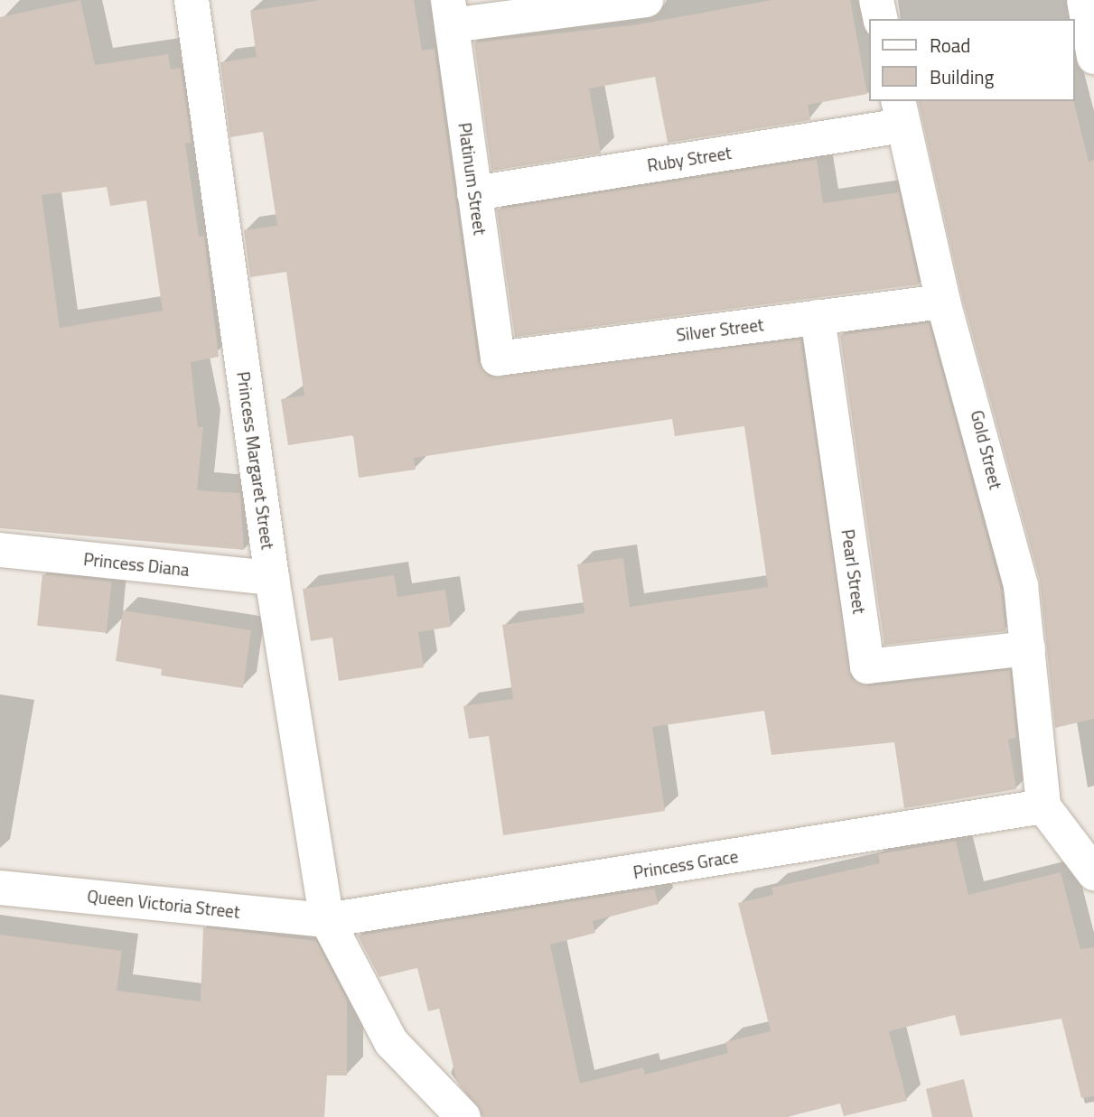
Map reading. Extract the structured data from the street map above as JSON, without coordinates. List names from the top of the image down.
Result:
{
  "streets": {
    "street": [
      "Ruby Street",
      "Platinum Street",
      "Silver Street",
      "Gold Street",
      "Princess Margaret Street",
      "Princess Diana",
      "Pearl Street",
      "Princess Grace",
      "Queen Victoria Street"
    ]
  },
  "crossings": [
    ["Ruby Street", "Platinum Street"],
    ["Ruby Street", "Gold Street"],
    ["Platinum Street", "Silver Street"],
    ["Silver Street", "Gold Street"],
    ["Silver Street", "Pearl Street"],
    ["Gold Street", "Pearl Street"],
    ["Gold Street", "Princess Grace"],
    ["Princess Margaret Street", "Princess Diana"],
    ["Princess Margaret Street", "Princess Grace"],
    ["Princess Margaret Street", "Queen Victoria Street"],
    ["Princess Grace", "Queen Victoria Street"]
  ],
  "legend": ["Road", "Building"]
}
